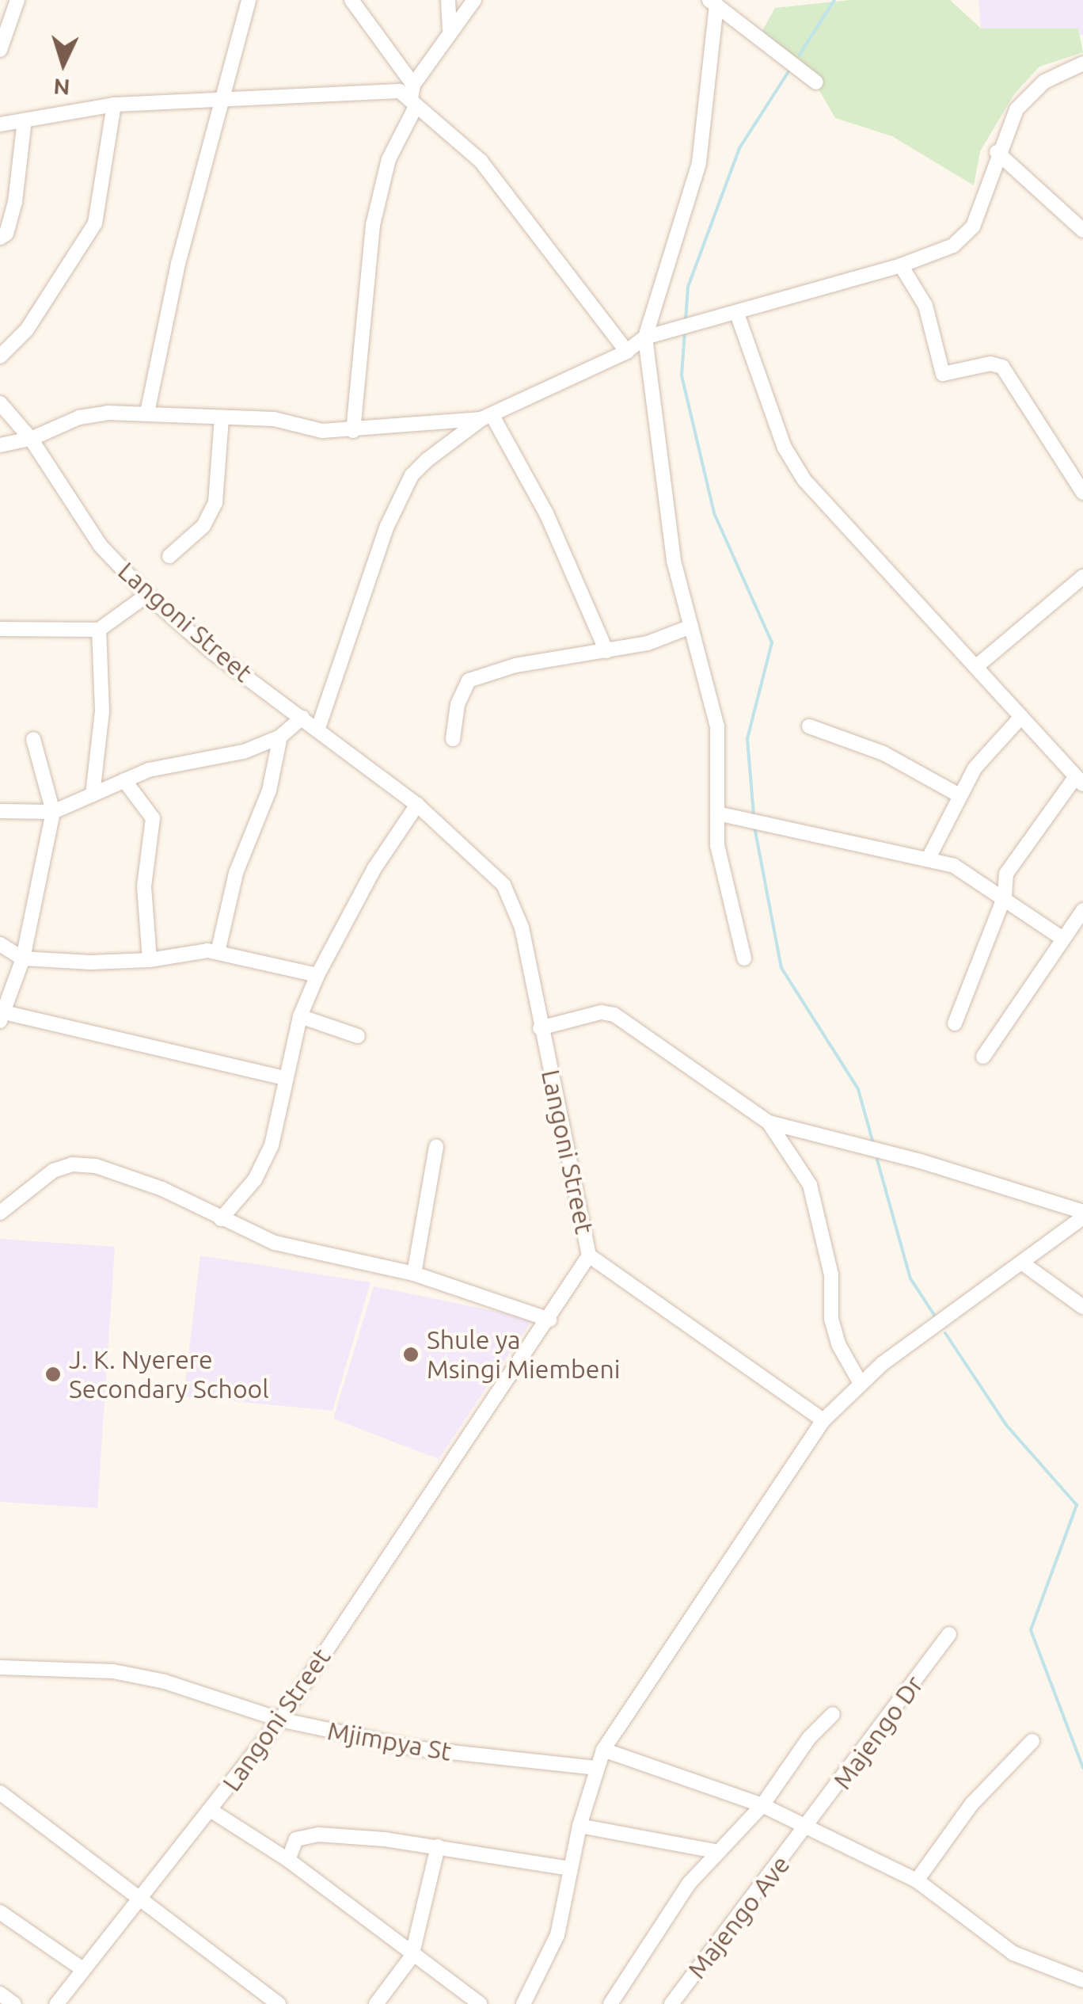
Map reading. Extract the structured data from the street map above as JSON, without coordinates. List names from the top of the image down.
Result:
{
  "streets": {
    "street": [
      "Langoni Street",
      "Majengo Dr",
      "Mjimpya St",
      "Majengo Ave"
    ]
  },
  "crossings": [
    ["Langoni Street", "Mjimpya St"],
    ["Majengo Dr", "Majengo Ave"]
  ],
  "places": ["Shule ya Msingi Miembeni", "J. K. Nyerere Secondary School"],
  "north": "bottom"
}
